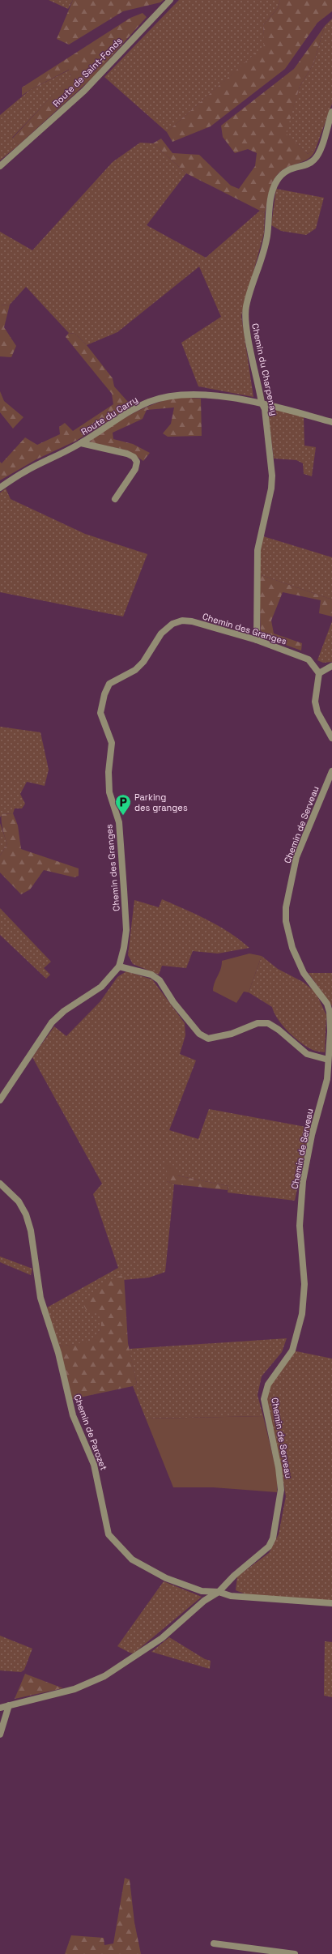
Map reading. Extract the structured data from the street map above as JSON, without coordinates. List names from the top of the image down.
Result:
{
  "streets": {
    "street": [
      "Route de Saint-Fonds",
      "Chemin du Charpenay",
      "Route du Carry",
      "Chemin des Granges",
      "Chemin de Serveau",
      "Chemin de Parozet"
    ]
  },
  "crossings": [
    ["Chemin du Charpenay", "Route du Carry"],
    ["Chemin du Charpenay", "Chemin des Granges"],
    ["Chemin de Serveau", "Chemin de Parozet"]
  ],
  "places": {
    "parking": ["Parking des granges"]
  }
}
